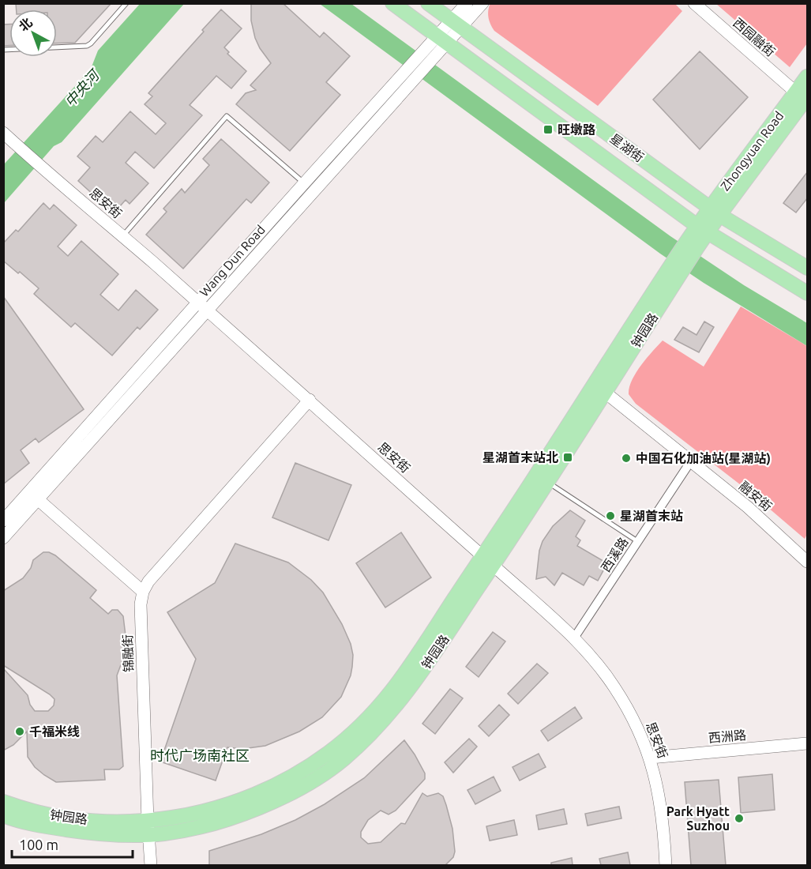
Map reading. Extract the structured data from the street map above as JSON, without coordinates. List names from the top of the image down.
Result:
{
  "streets": {
    "main road": ["星湖街", "Zhongyuan Road", "钟园路"],
    "street": [
      "西园融街",
      "思安街",
      "Wang Dun Road",
      "融安街",
      "西溪路",
      "锦融街",
      "西洲路"
    ]
  },
  "crossings": [
    ["西园融街", "Zhongyuan Road"],
    ["星湖街", "Zhongyuan Road"],
    ["星湖街", "Wang Dun Road"],
    ["星湖街", "钟园路"],
    ["Zhongyuan Road", "钟园路"],
    ["思安街", "Wang Dun Road"],
    ["思安街", "钟园路"],
    ["思安街", "西溪路"],
    ["思安街", "西洲路"],
    ["钟园路", "融安街"],
    ["钟园路", "锦融街"],
    ["融安街", "西溪路"]
  ],
  "districts": ["时代广场南社区"],
  "water": ["中央河"],
  "places": {
    "transit": ["旺墩路", "星湖首末站北"],
    "other": [
      "中国石化加油站(星湖站)",
      "星湖首末站",
      "千福米线",
      "Park Hyatt Suzhou"
    ]
  },
  "scale_bar": "100 m",
  "north": "top left"
}
